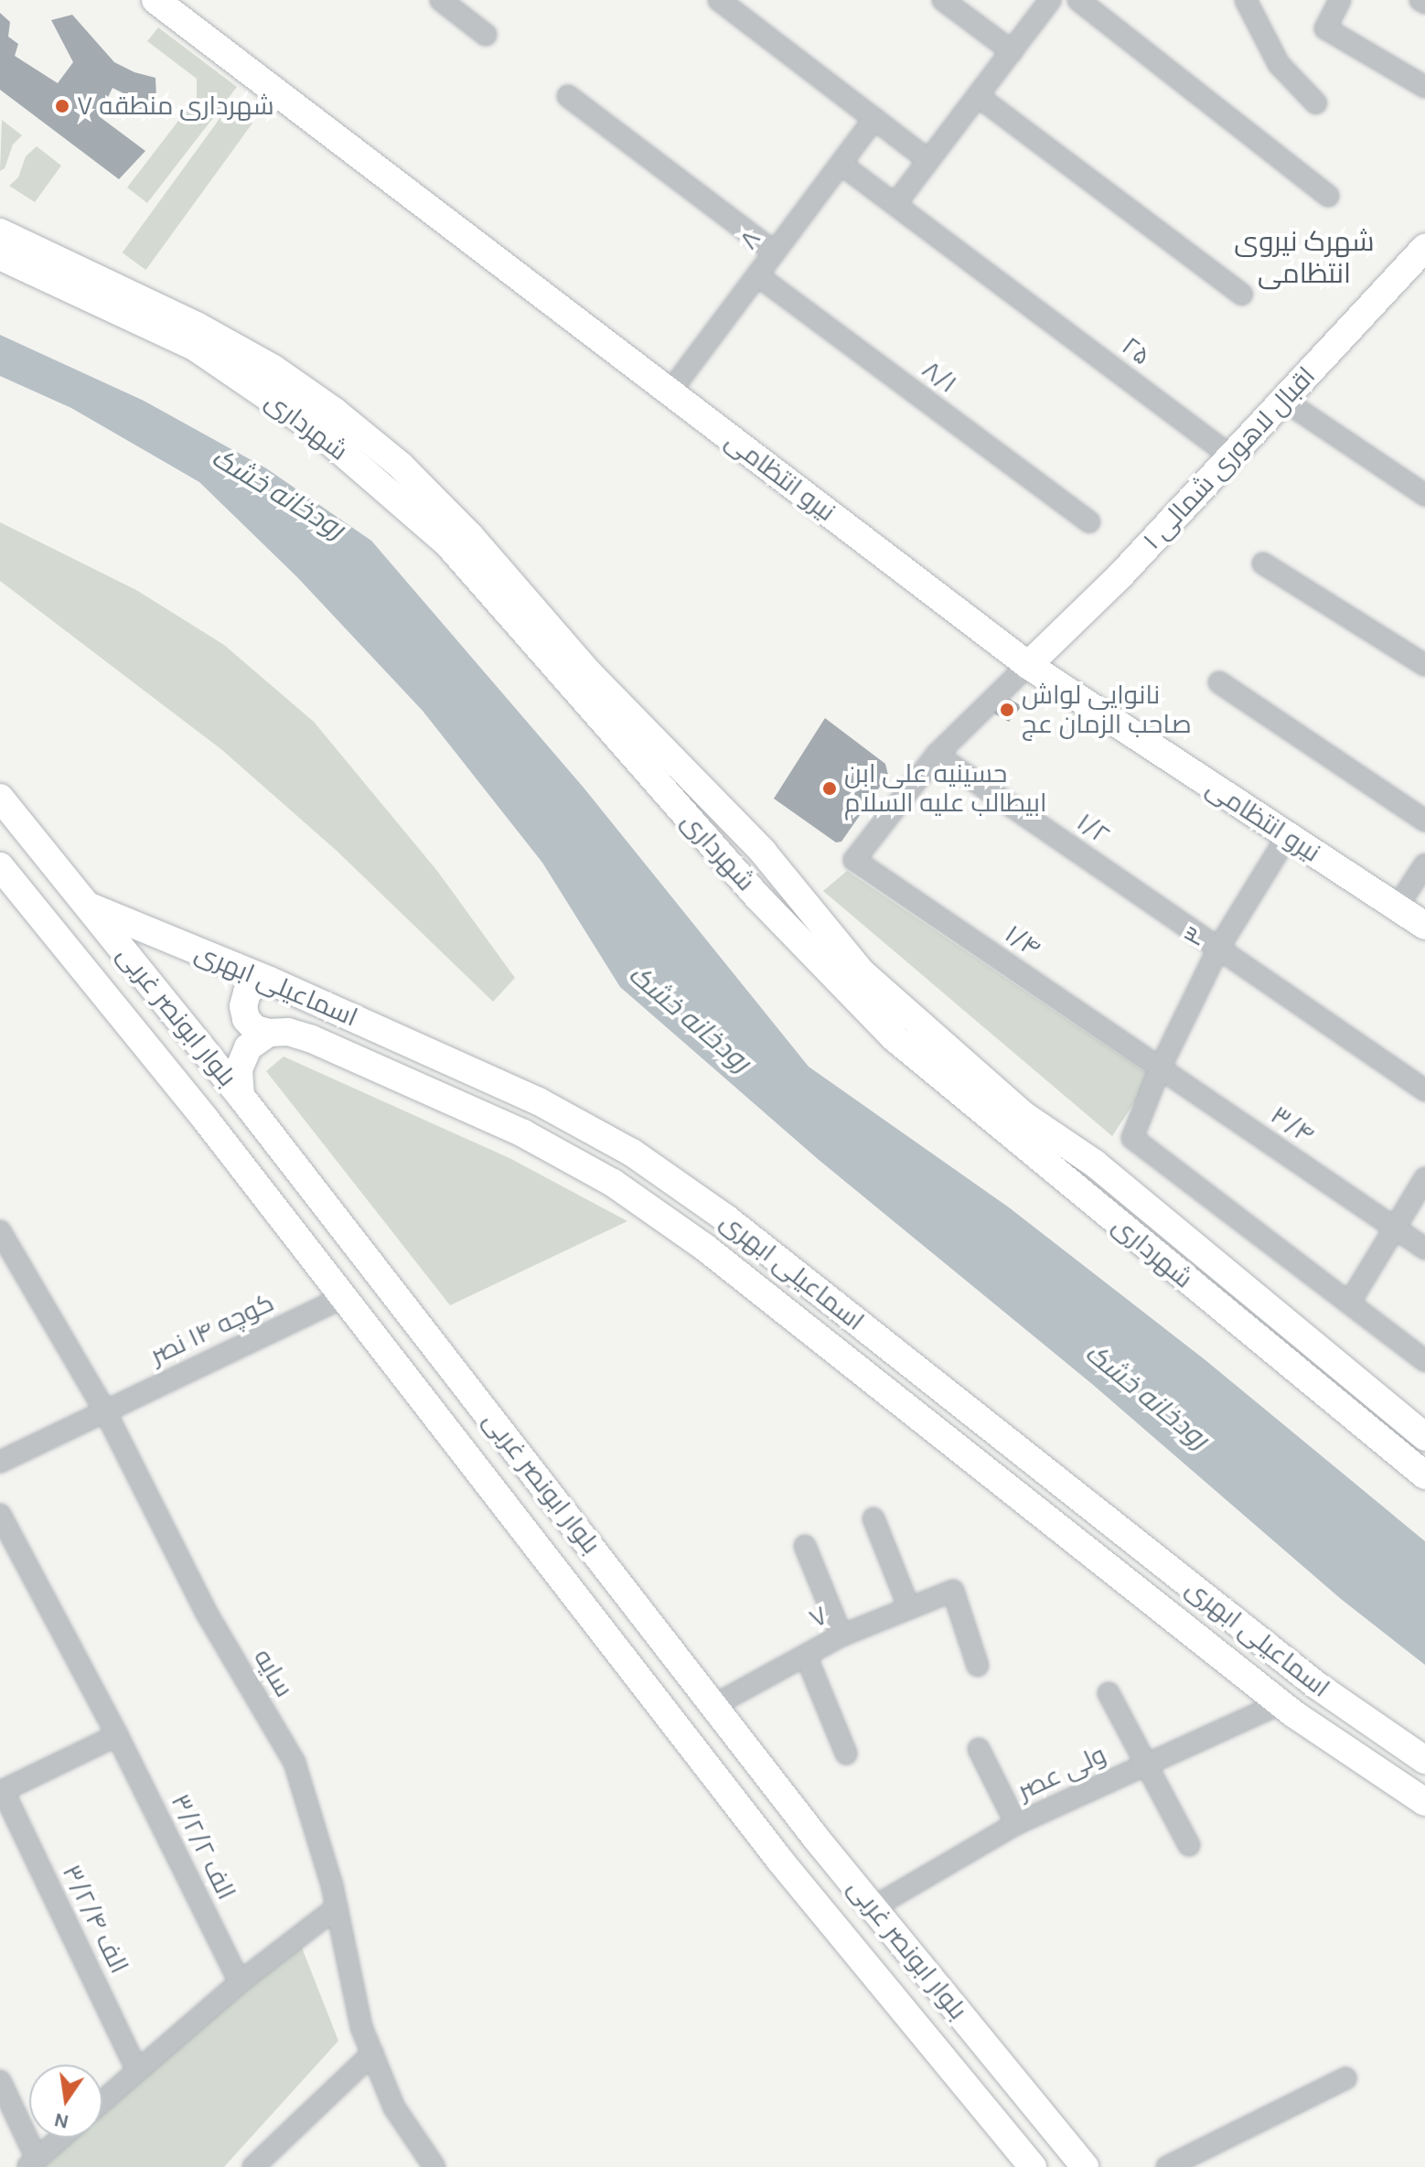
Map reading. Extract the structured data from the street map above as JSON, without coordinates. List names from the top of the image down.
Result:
{
  "streets": {
    "main road": [
      "شهرداری",
      "اقبال لاهوری شمالی ۱",
      "نیرو انتظامی",
      "اسماعیلی ابهری",
      "بلوار ابونصر غربی"
    ],
    "street": [
      "۸",
      "۲۵",
      "۸/۱",
      "۱/۲",
      "۳",
      "۱/۴",
      "۳/۴",
      "کوچه ۱۴ نصر",
      "۷",
      "سایه",
      "ولی عصر",
      "۳/۲/۲ الف",
      "۳/۲/۴ الف"
    ]
  },
  "crossings": [
    ["۸", "۲۵"],
    ["۸", "۸/۱"],
    ["۸", "نیرو انتظامی"],
    ["۲۵", "اقبال لاهوری شمالی ۱"],
    ["اقبال لاهوری شمالی ۱", "نیرو انتظامی"],
    ["نیرو انتظامی", "۳"],
    ["۱/۲", "۳"],
    ["۱/۲", "۱/۴"],
    ["۳", "۱/۴"],
    ["۳", "۳/۴"],
    ["۱/۴", "۳/۴"],
    ["اسماعیلی ابهری", "بلوار ابونصر غربی"],
    ["اسماعیلی ابهری", "ولی عصر"],
    ["بلوار ابونصر غربی", "کوچه ۱۴ نصر"],
    ["بلوار ابونصر غربی", "۷"],
    ["بلوار ابونصر غربی", "ولی عصر"],
    ["کوچه ۱۴ نصر", "سایه"]
  ],
  "districts": ["شهرک نیروی انتظامی"],
  "water": ["رودخانه خشک"],
  "places": ["شهرداری منطقه ۷", "نانوایی لواش صاحب الزمان عج", "حسینیه علی ابن ابیطالب علیه السلام"],
  "north": "bottom"
}
